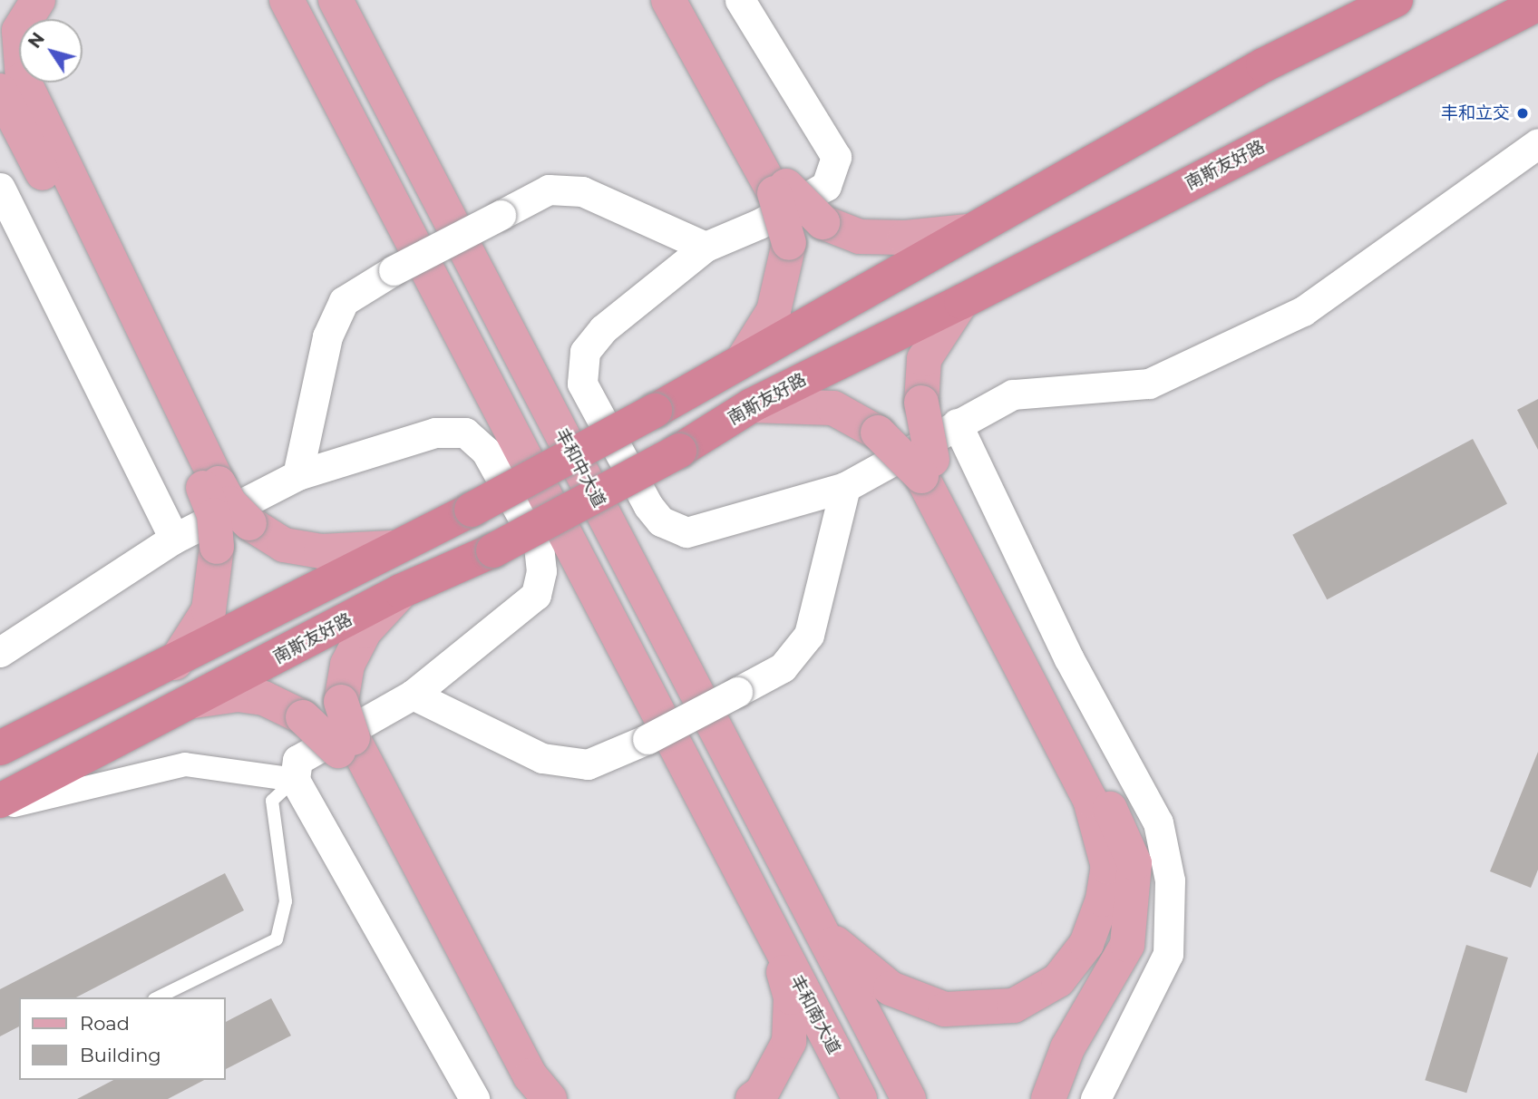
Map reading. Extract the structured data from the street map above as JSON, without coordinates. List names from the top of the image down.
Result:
{
  "streets": {
    "highway": ["南斯友好路"],
    "main road": ["丰和中大道", "丰和南大道"]
  },
  "places": ["丰和立交"],
  "legend": ["Road", "Building"],
  "north": "top left"
}
